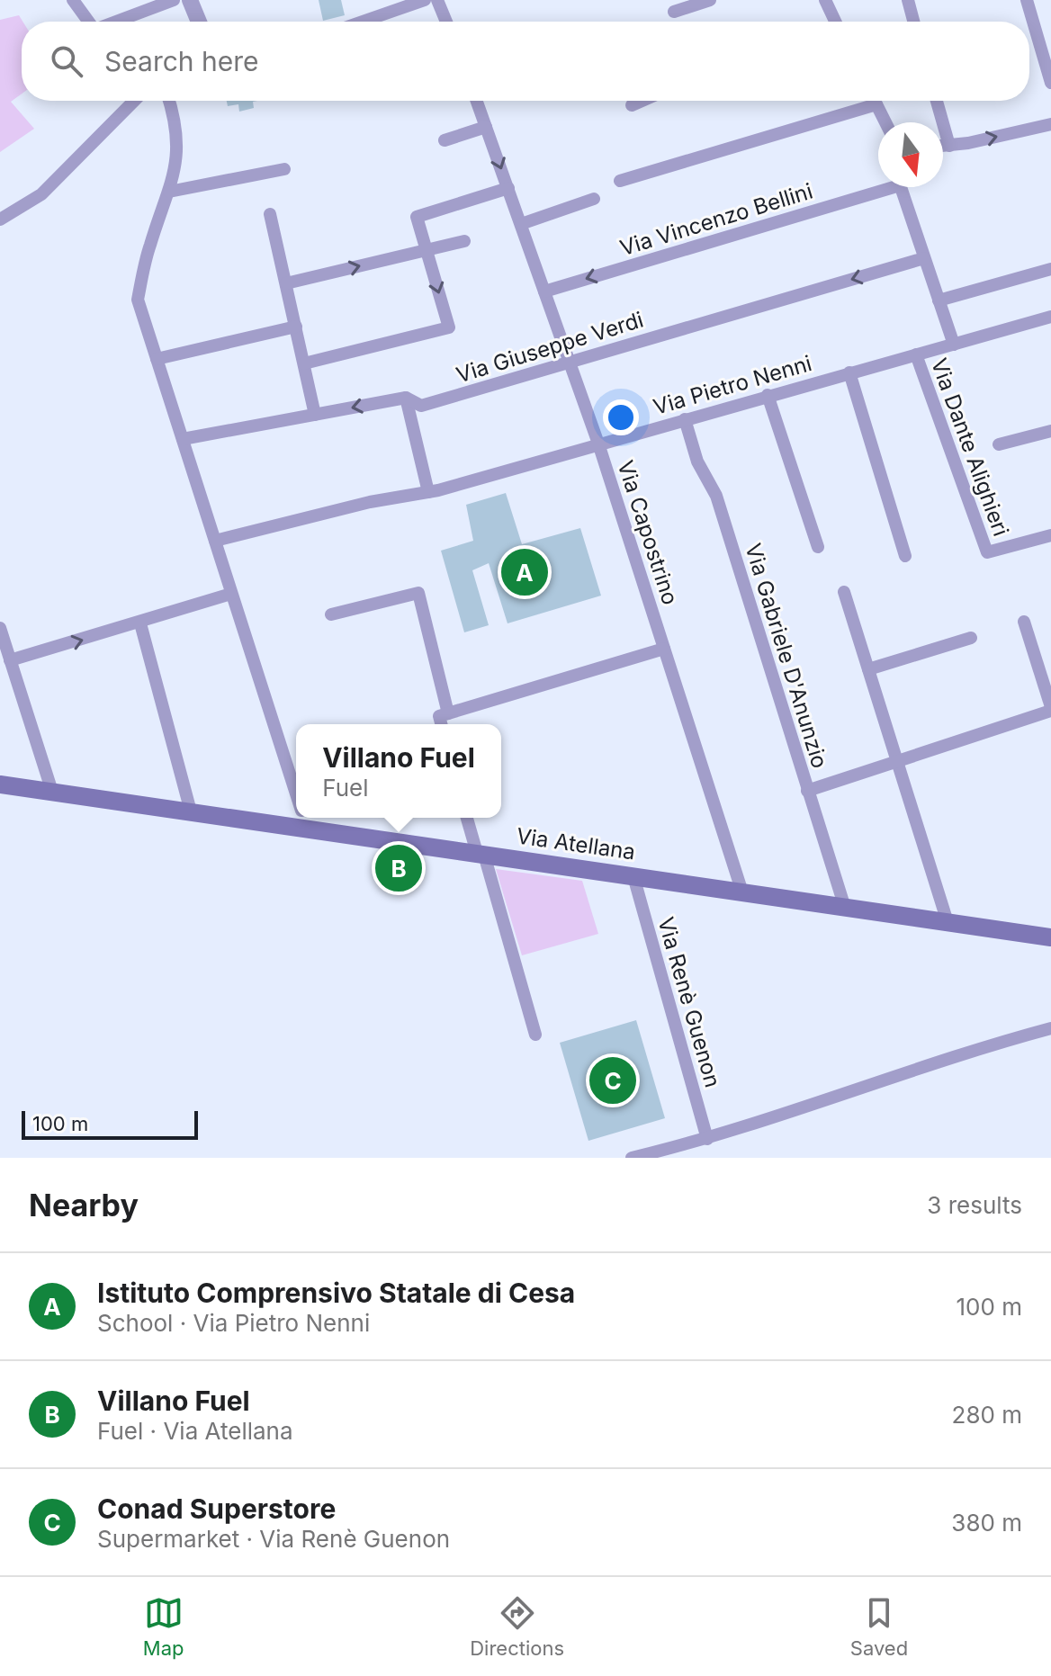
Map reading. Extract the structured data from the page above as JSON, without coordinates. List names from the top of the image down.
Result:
{
  "streets": {
    "main road": ["Via Atellana"],
    "street": [
      "Via Vincenzo Bellini",
      "Via Giuseppe Verdi",
      "Via Pietro Nenni",
      "Via Dante Alighieri",
      "Via Capostrino",
      "Via Gabriele D'Anunzio",
      "Via Renè Guenon"
    ]
  },
  "crossings": [
    ["Via Vincenzo Bellini", "Via Capostrino"],
    ["Via Giuseppe Verdi", "Via Capostrino"],
    ["Via Pietro Nenni", "Via Dante Alighieri"],
    ["Via Pietro Nenni", "Via Capostrino"],
    ["Via Pietro Nenni", "Via Gabriele D'Anunzio"],
    ["Via Capostrino", "Via Atellana"],
    ["Via Gabriele D'Anunzio", "Via Atellana"],
    ["Via Atellana", "Via Renè Guenon"]
  ],
  "one_way": ["Via Giuseppe Verdi"],
  "scale_bar": "100 m",
  "north": "bottom",
  "page": {
    "search": "Search here",
    "pins": ["A", "B", "C"],
    "popup": ["Villano Fuel", "Fuel"],
    "scale": "100 m",
    "heading": ["Nearby", "3 results"],
    "list": [
      {
        "mark": "A",
        "name": "Istituto Comprensivo Statale di Cesa",
        "note": "School · Via Pietro Nenni",
        "value": "100 m"
      },
      {
        "mark": "B",
        "name": "Villano Fuel",
        "note": "Fuel · Via Atellana",
        "value": "280 m"
      },
      {
        "mark": "C",
        "name": "Conad Superstore",
        "note": "Supermarket · Via Renè Guenon",
        "value": "380 m"
      }
    ],
    "nav": ["Map", "Directions", "Saved"]
  }
}
